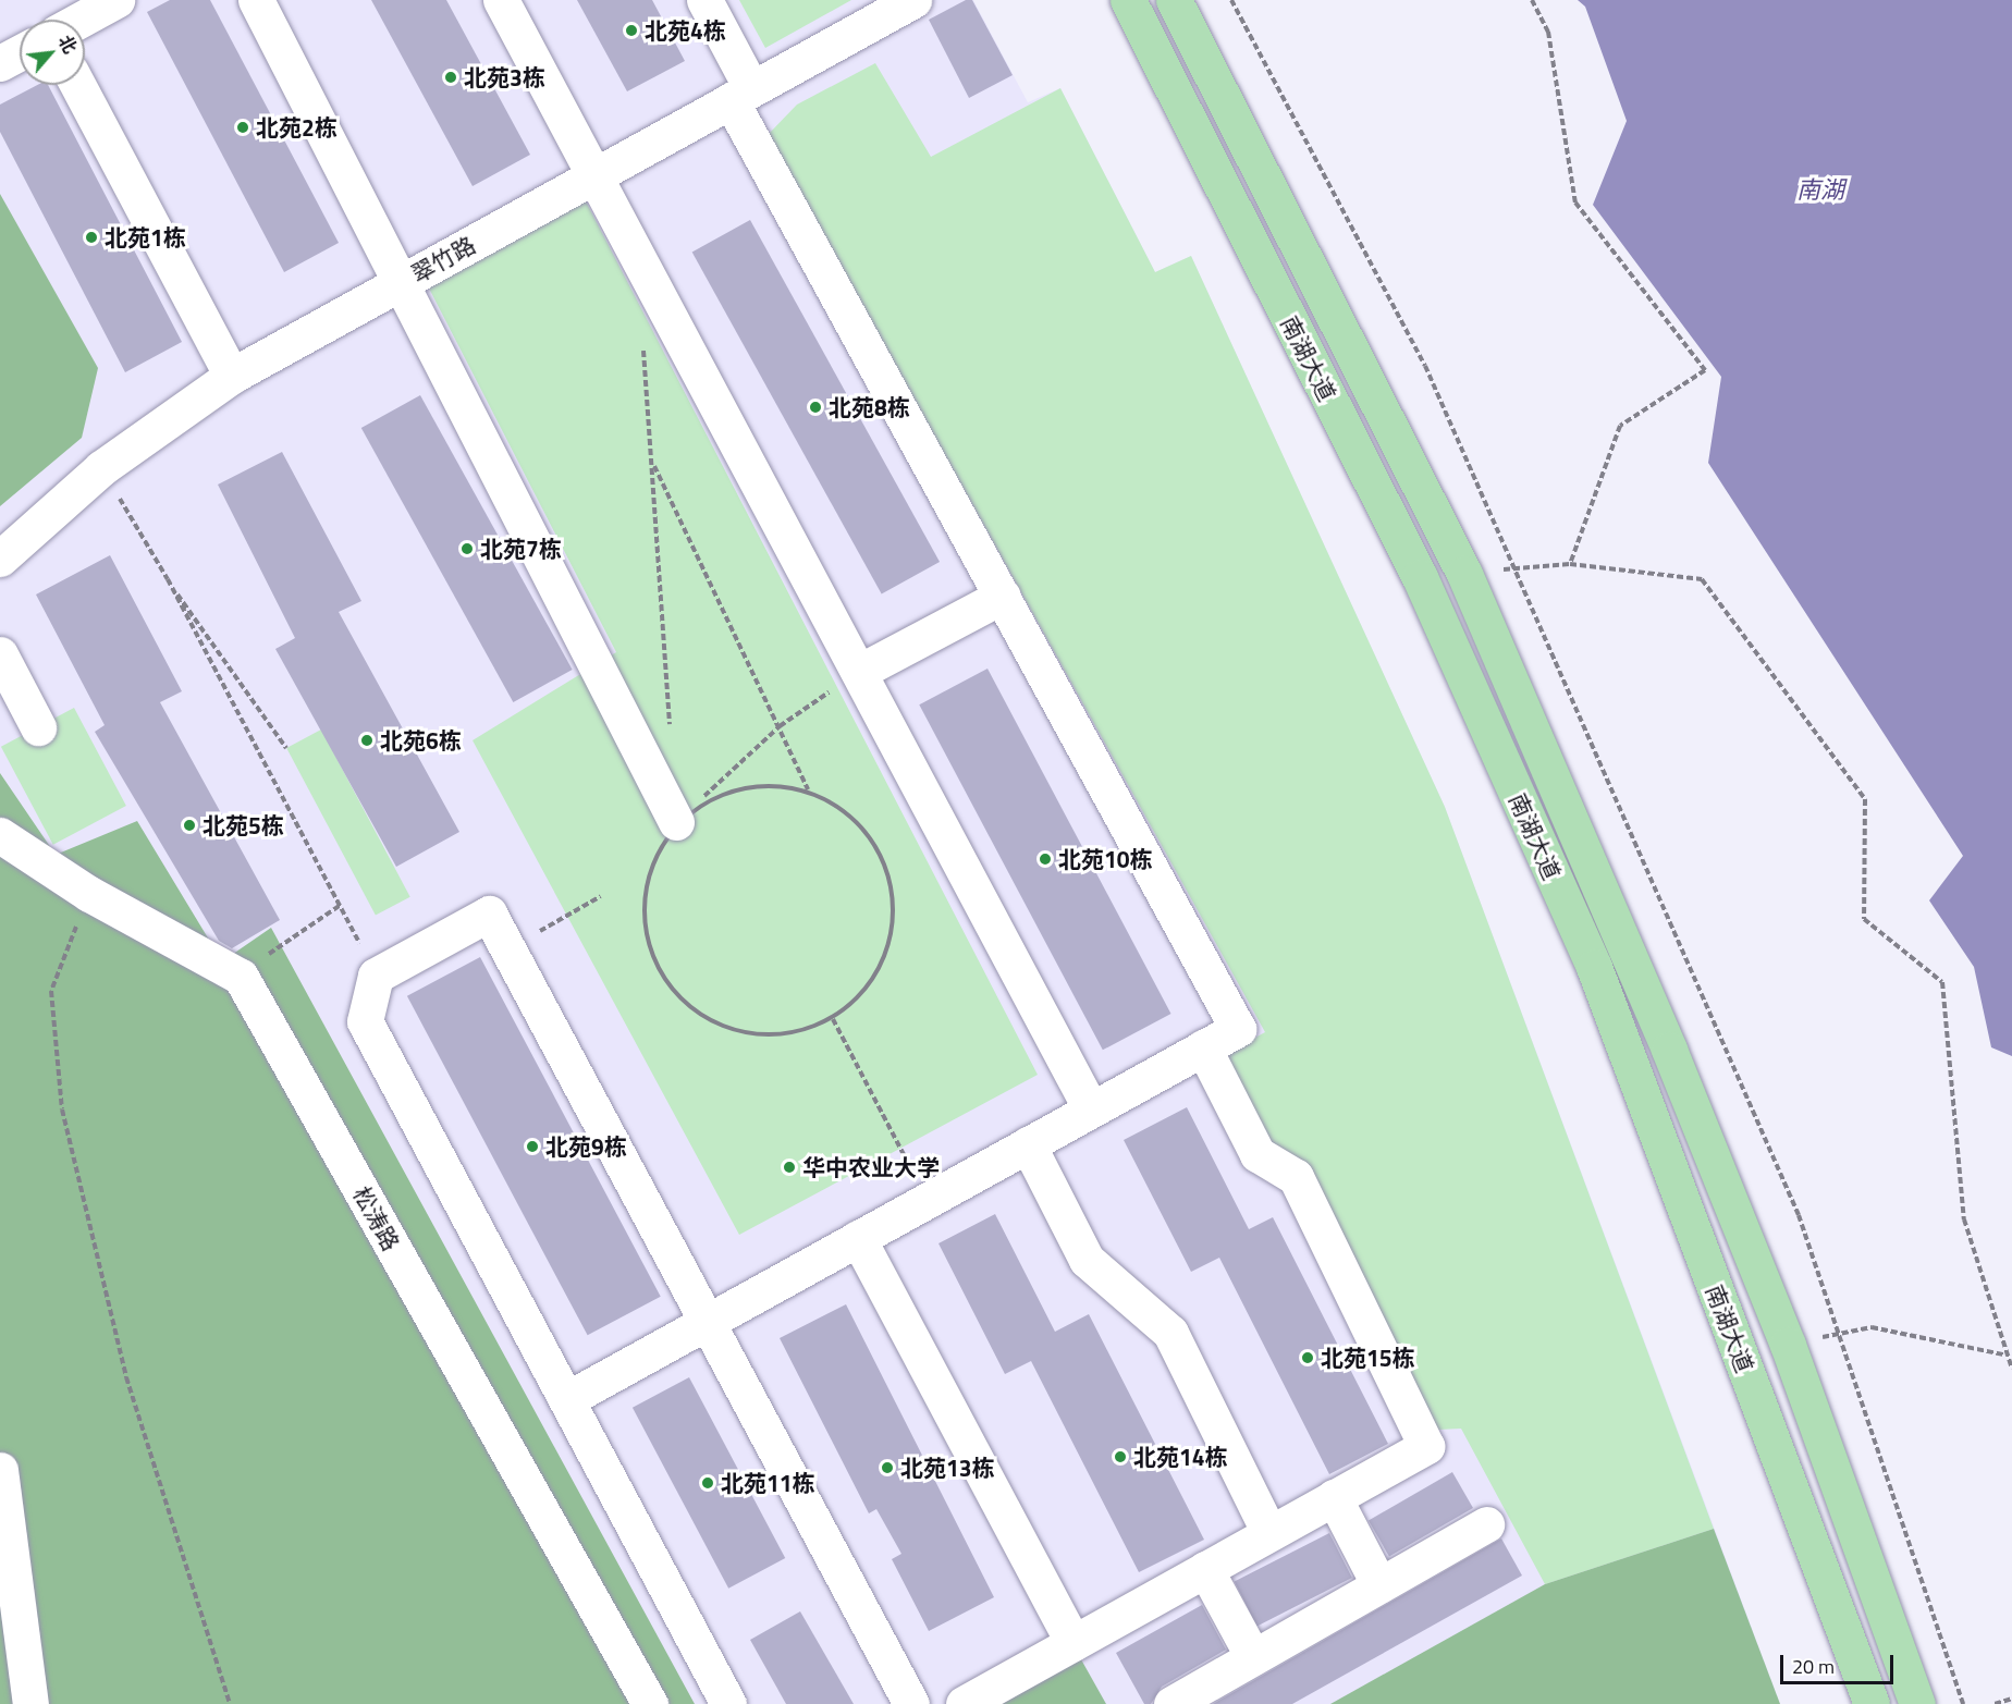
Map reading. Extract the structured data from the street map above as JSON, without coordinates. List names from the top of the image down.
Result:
{
  "streets": {
    "main road": ["南湖大道"],
    "street": ["翠竹路", "松涛路"]
  },
  "water": ["南湖"],
  "places": [
    "北苑4栋",
    "北苑3栋",
    "北苑2栋",
    "北苑1栋",
    "北苑8栋",
    "北苑7栋",
    "北苑6栋",
    "北苑5栋",
    "北苑10栋",
    "北苑9栋",
    "华中农业大学",
    "北苑15栋",
    "北苑14栋",
    "北苑13栋",
    "北苑11栋"
  ],
  "scale_bar": "20 m",
  "north": "top right"
}
